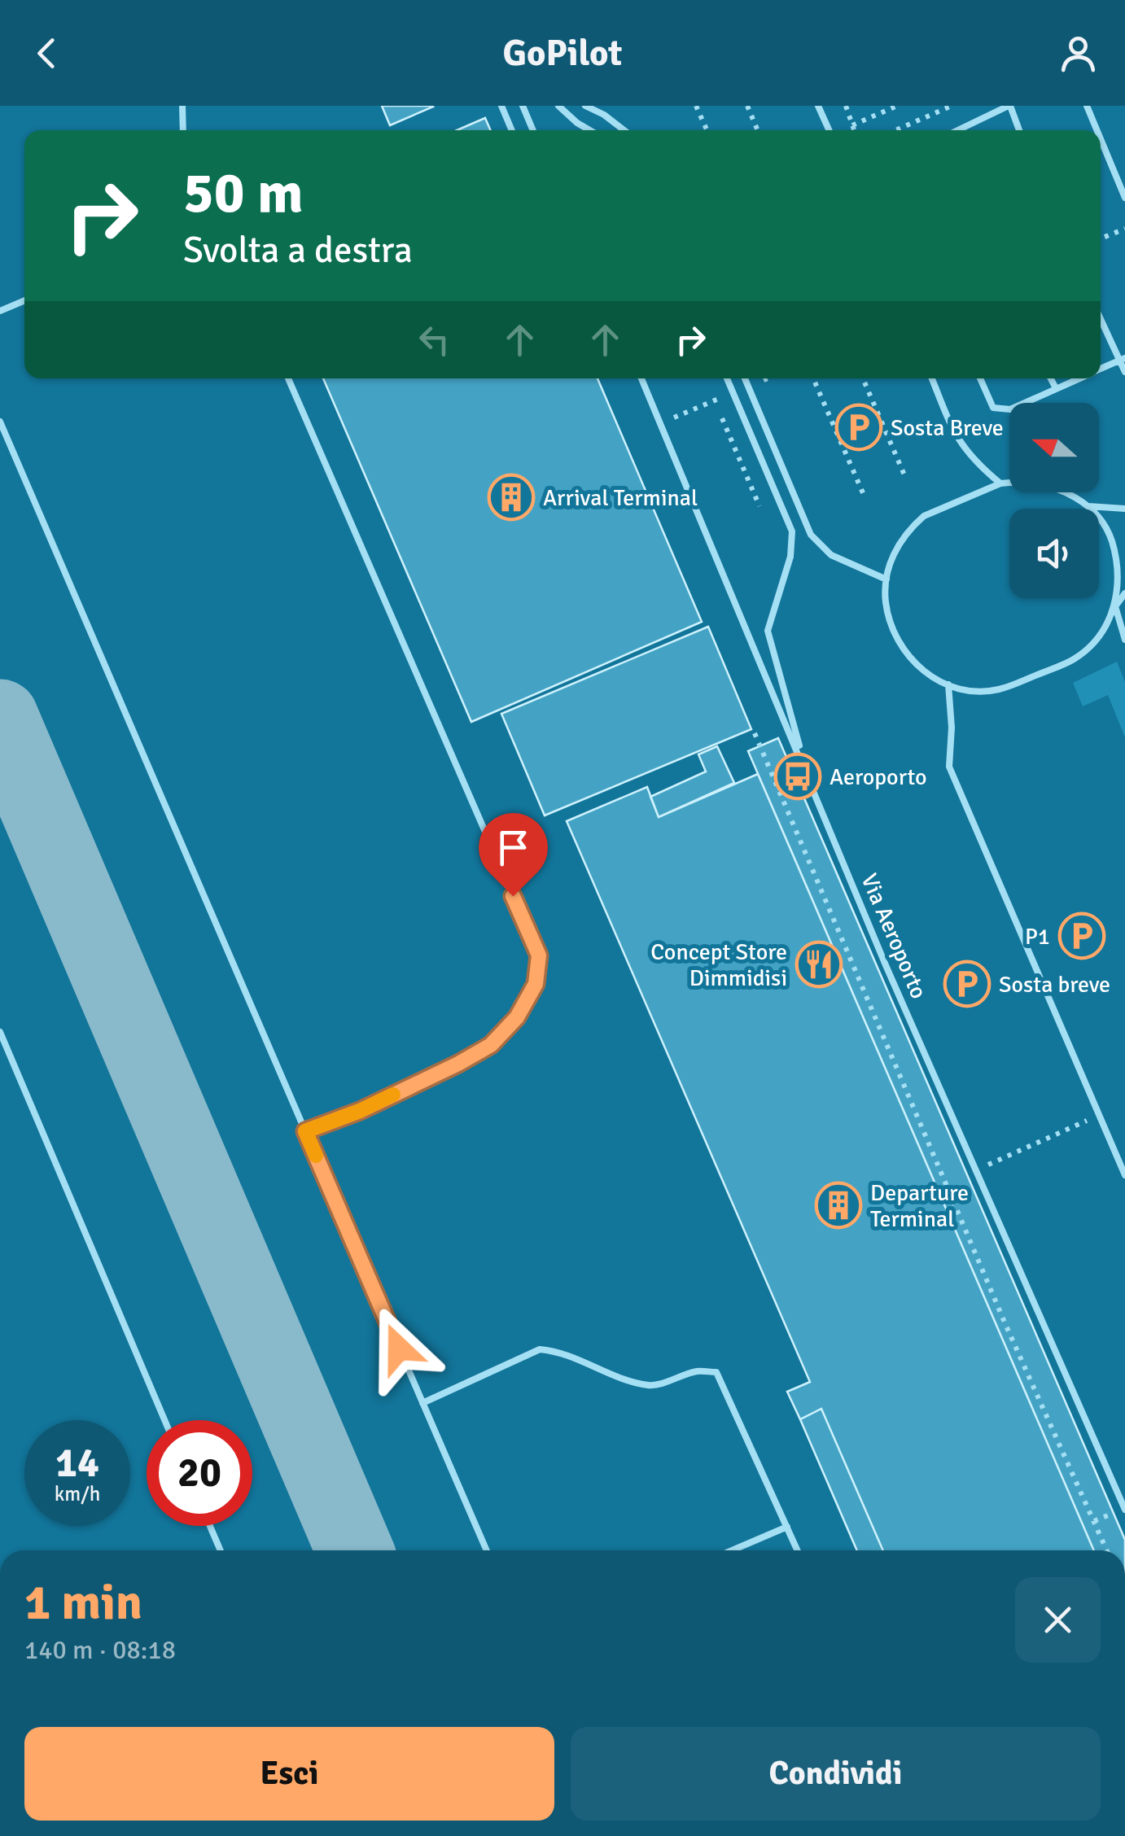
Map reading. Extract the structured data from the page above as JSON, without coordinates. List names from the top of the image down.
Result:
{
  "streets": {
    "lane": ["Via Aeroporto"]
  },
  "places": {
    "parking": ["Sosta Breve", "P1", "Sosta breve"],
    "building": ["Arrival Terminal", "Departure Terminal"],
    "bus stop": ["Aeroporto"],
    "restaurant": ["Concept Store Dimmidisi"]
  },
  "north": "left",
  "page": {
    "header": "GoPilot",
    "turn": ["50 m", "Svolta a destra"],
    "speed": "14 km/h",
    "limit": "20",
    "heading": ["1 min", "140 m · 08:18"],
    "buttons": ["Esci", "Condividi"]
  }
}
